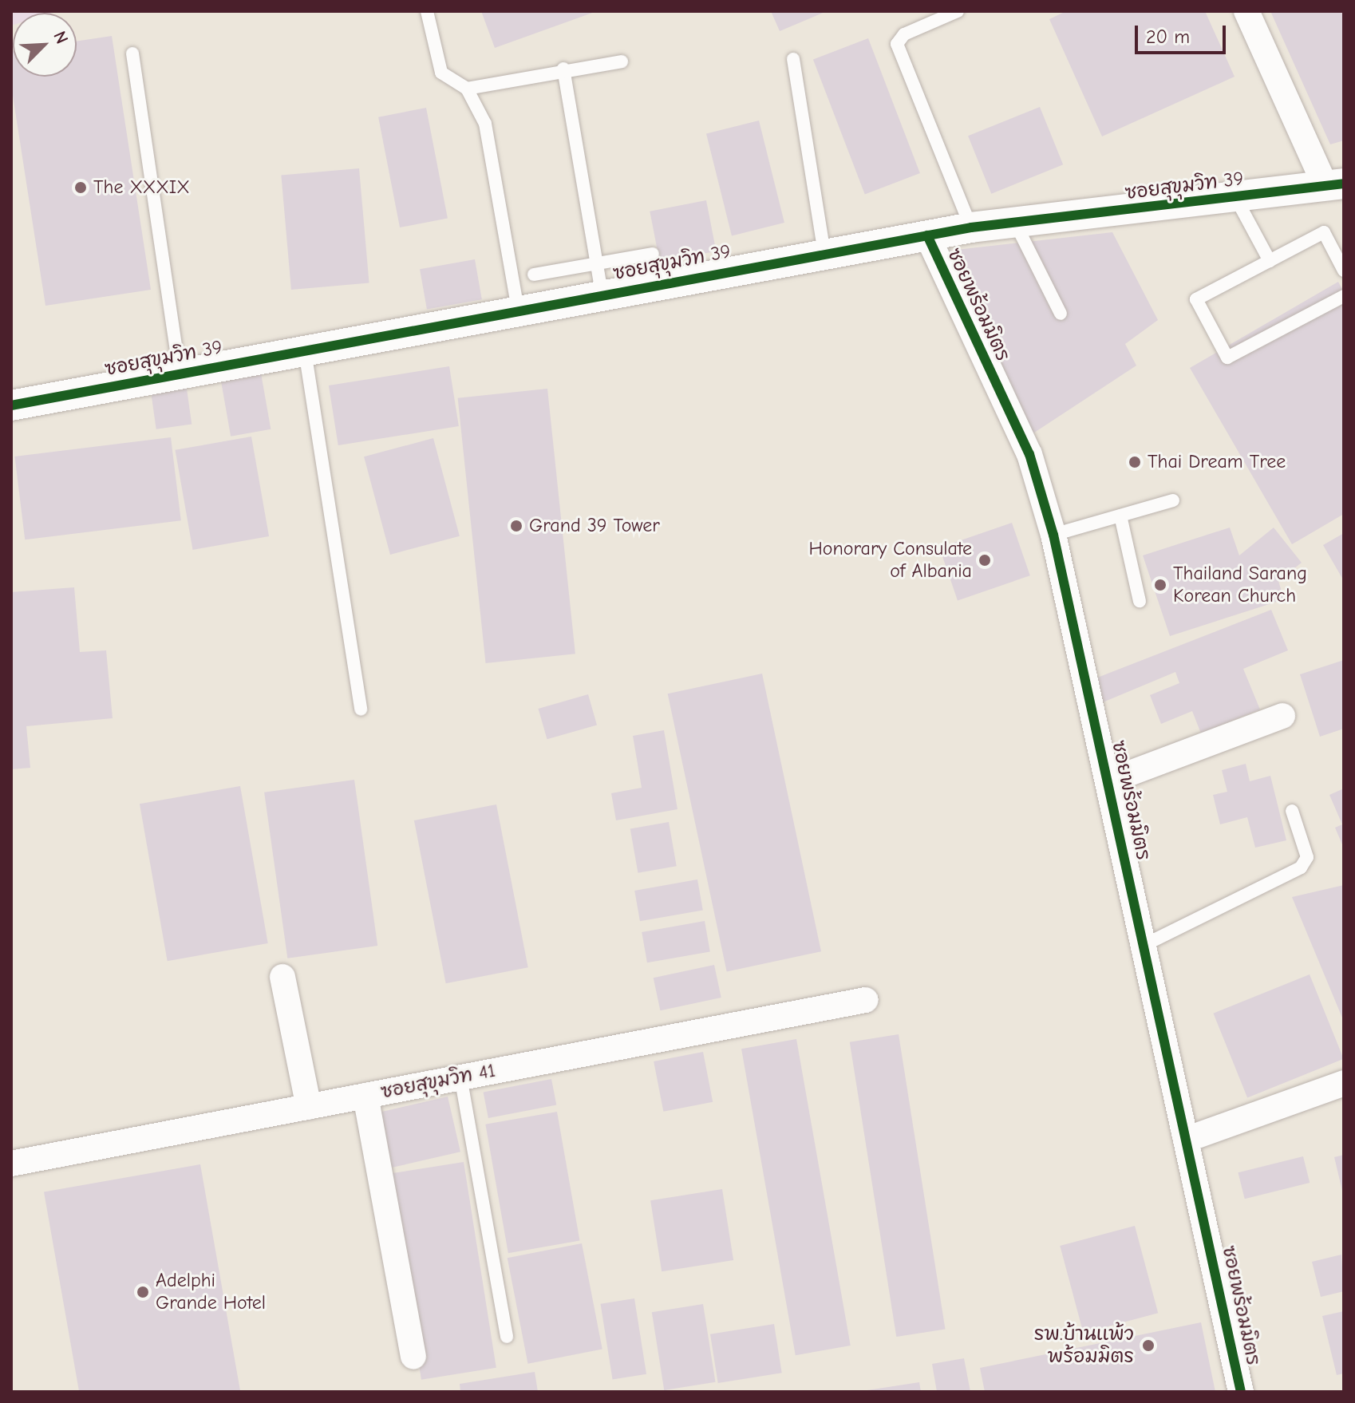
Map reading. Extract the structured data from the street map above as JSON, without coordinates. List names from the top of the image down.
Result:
{
  "streets": {
    "street": ["ซอยสุขุมวิท 39", "ซอยพร้อมมิตร", "ซอยสุขุมวิท 41"]
  },
  "crossings": [
    ["ซอยสุขุมวิท 39", "ซอยพร้อมมิตร"]
  ],
  "places": [
    "The XXXIX",
    "Thai Dream Tree",
    "Grand 39 Tower",
    "Honorary Consulate of Albania",
    "Thailand Sarang Korean Church",
    "Adelphi Grande Hotel",
    "รพ.บ้านแพ้ว พร้อมมิตร"
  ],
  "scale_bar": "20 m",
  "north": "top right"
}
